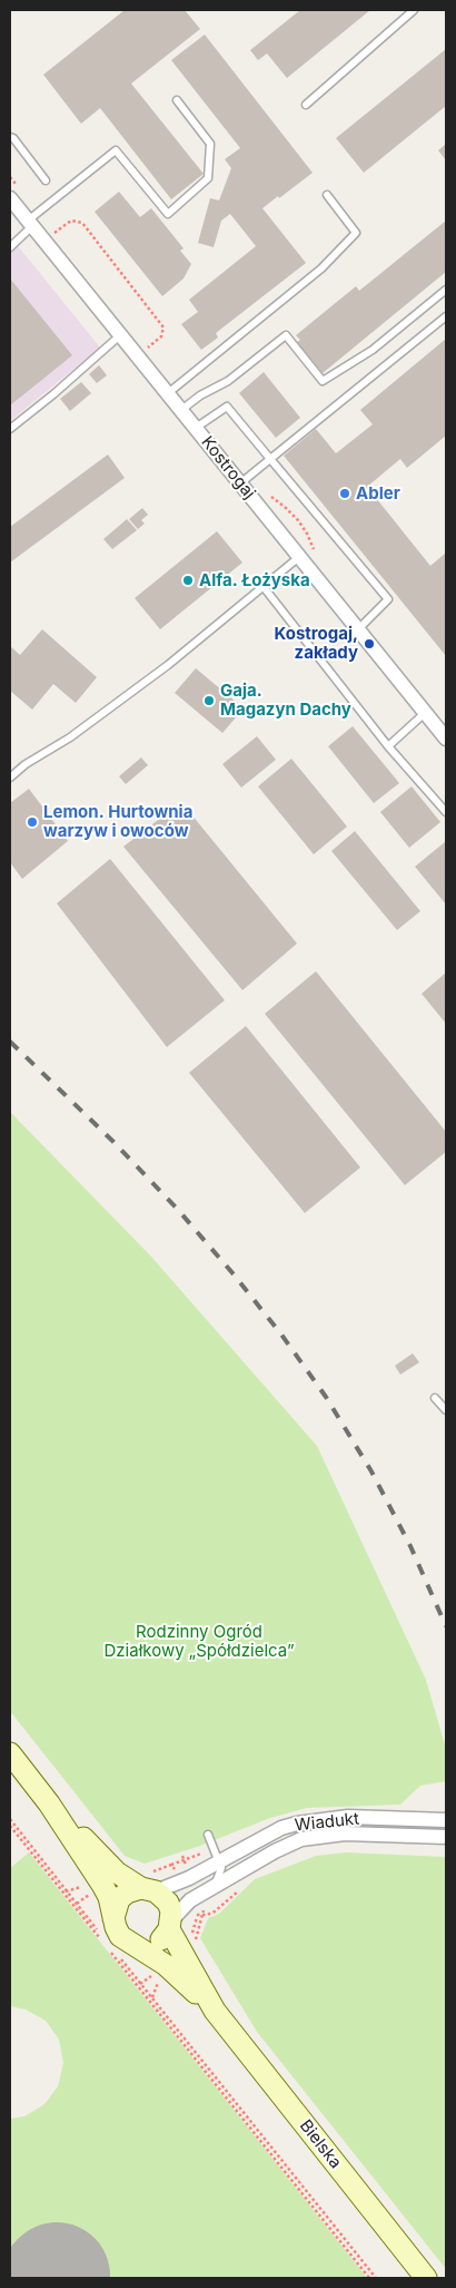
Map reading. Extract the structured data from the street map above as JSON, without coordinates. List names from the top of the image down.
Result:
{
  "streets": {
    "main road": ["Bielska"],
    "street": ["Kostrogaj", "Wiadukt"]
  },
  "crossings": [
    ["Wiadukt", "Bielska"]
  ],
  "parks": ["Rodzinny Ogród Działkowy „Spółdzielca”"],
  "places": [
    "Abler",
    "Alfa. Łożyska",
    "Kostrogaj, zakłady",
    "Gaja. Magazyn Dachy",
    "Lemon. Hurtownia warzyw i owoców"
  ]
}
